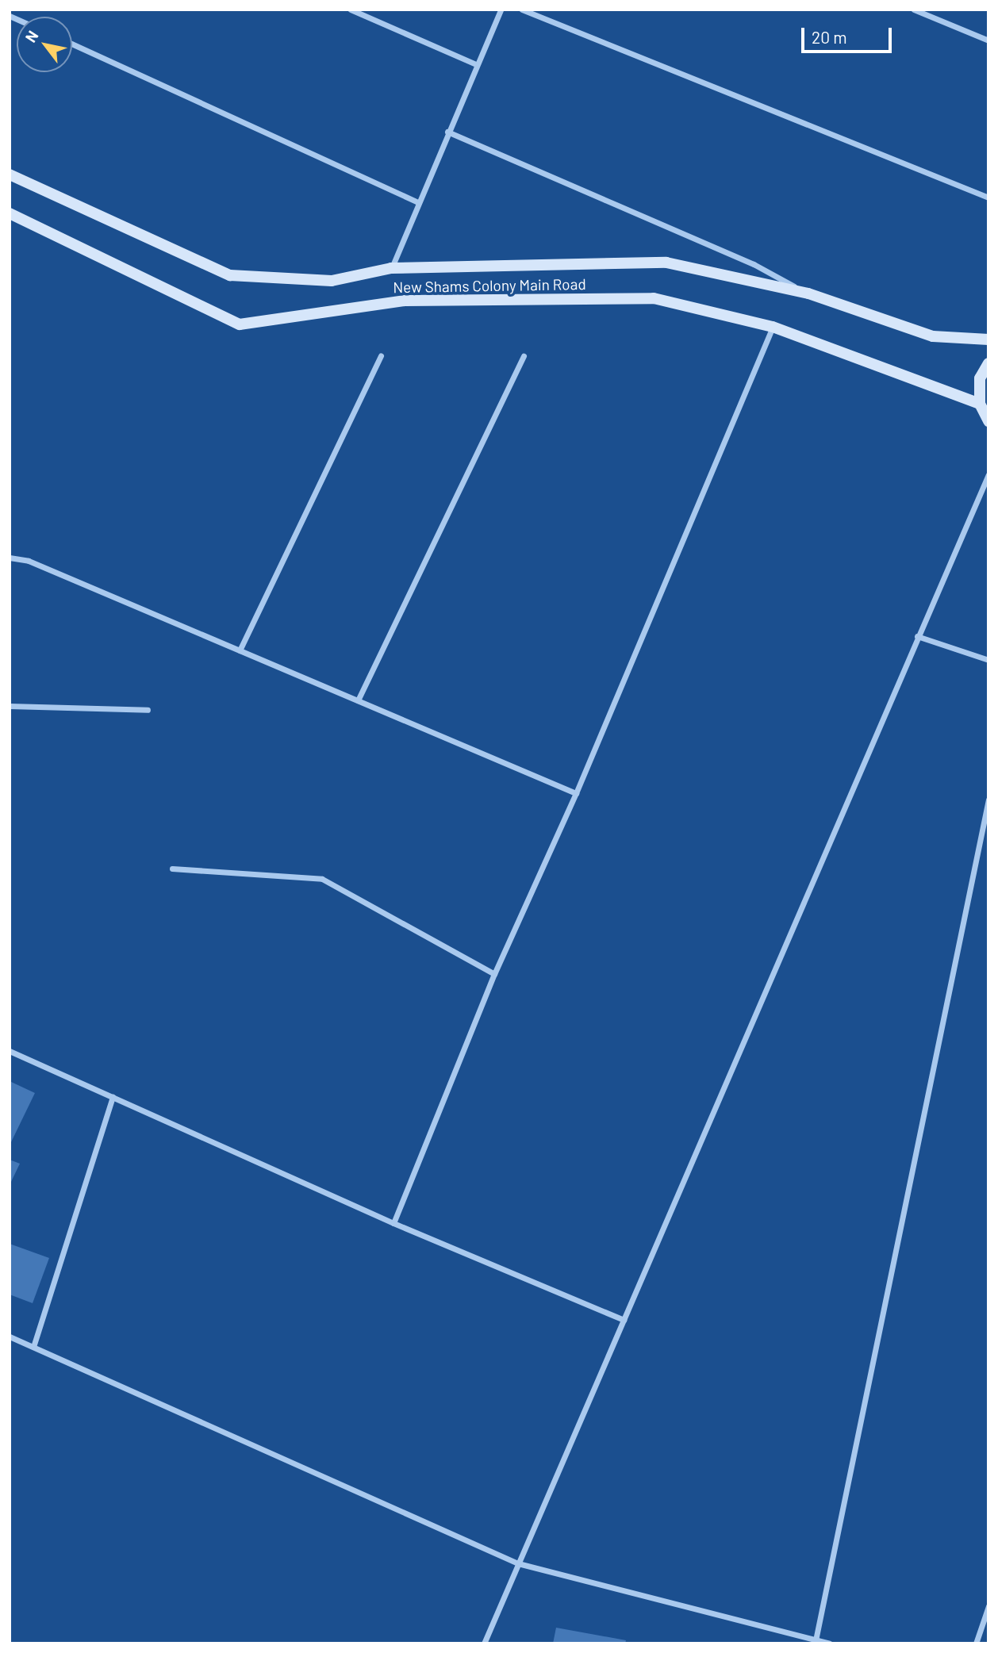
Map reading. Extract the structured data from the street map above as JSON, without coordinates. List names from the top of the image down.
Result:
{
  "streets": {
    "main road": ["New Shams Colony Main Road"]
  },
  "scale_bar": "20 m",
  "north": "top left"
}
